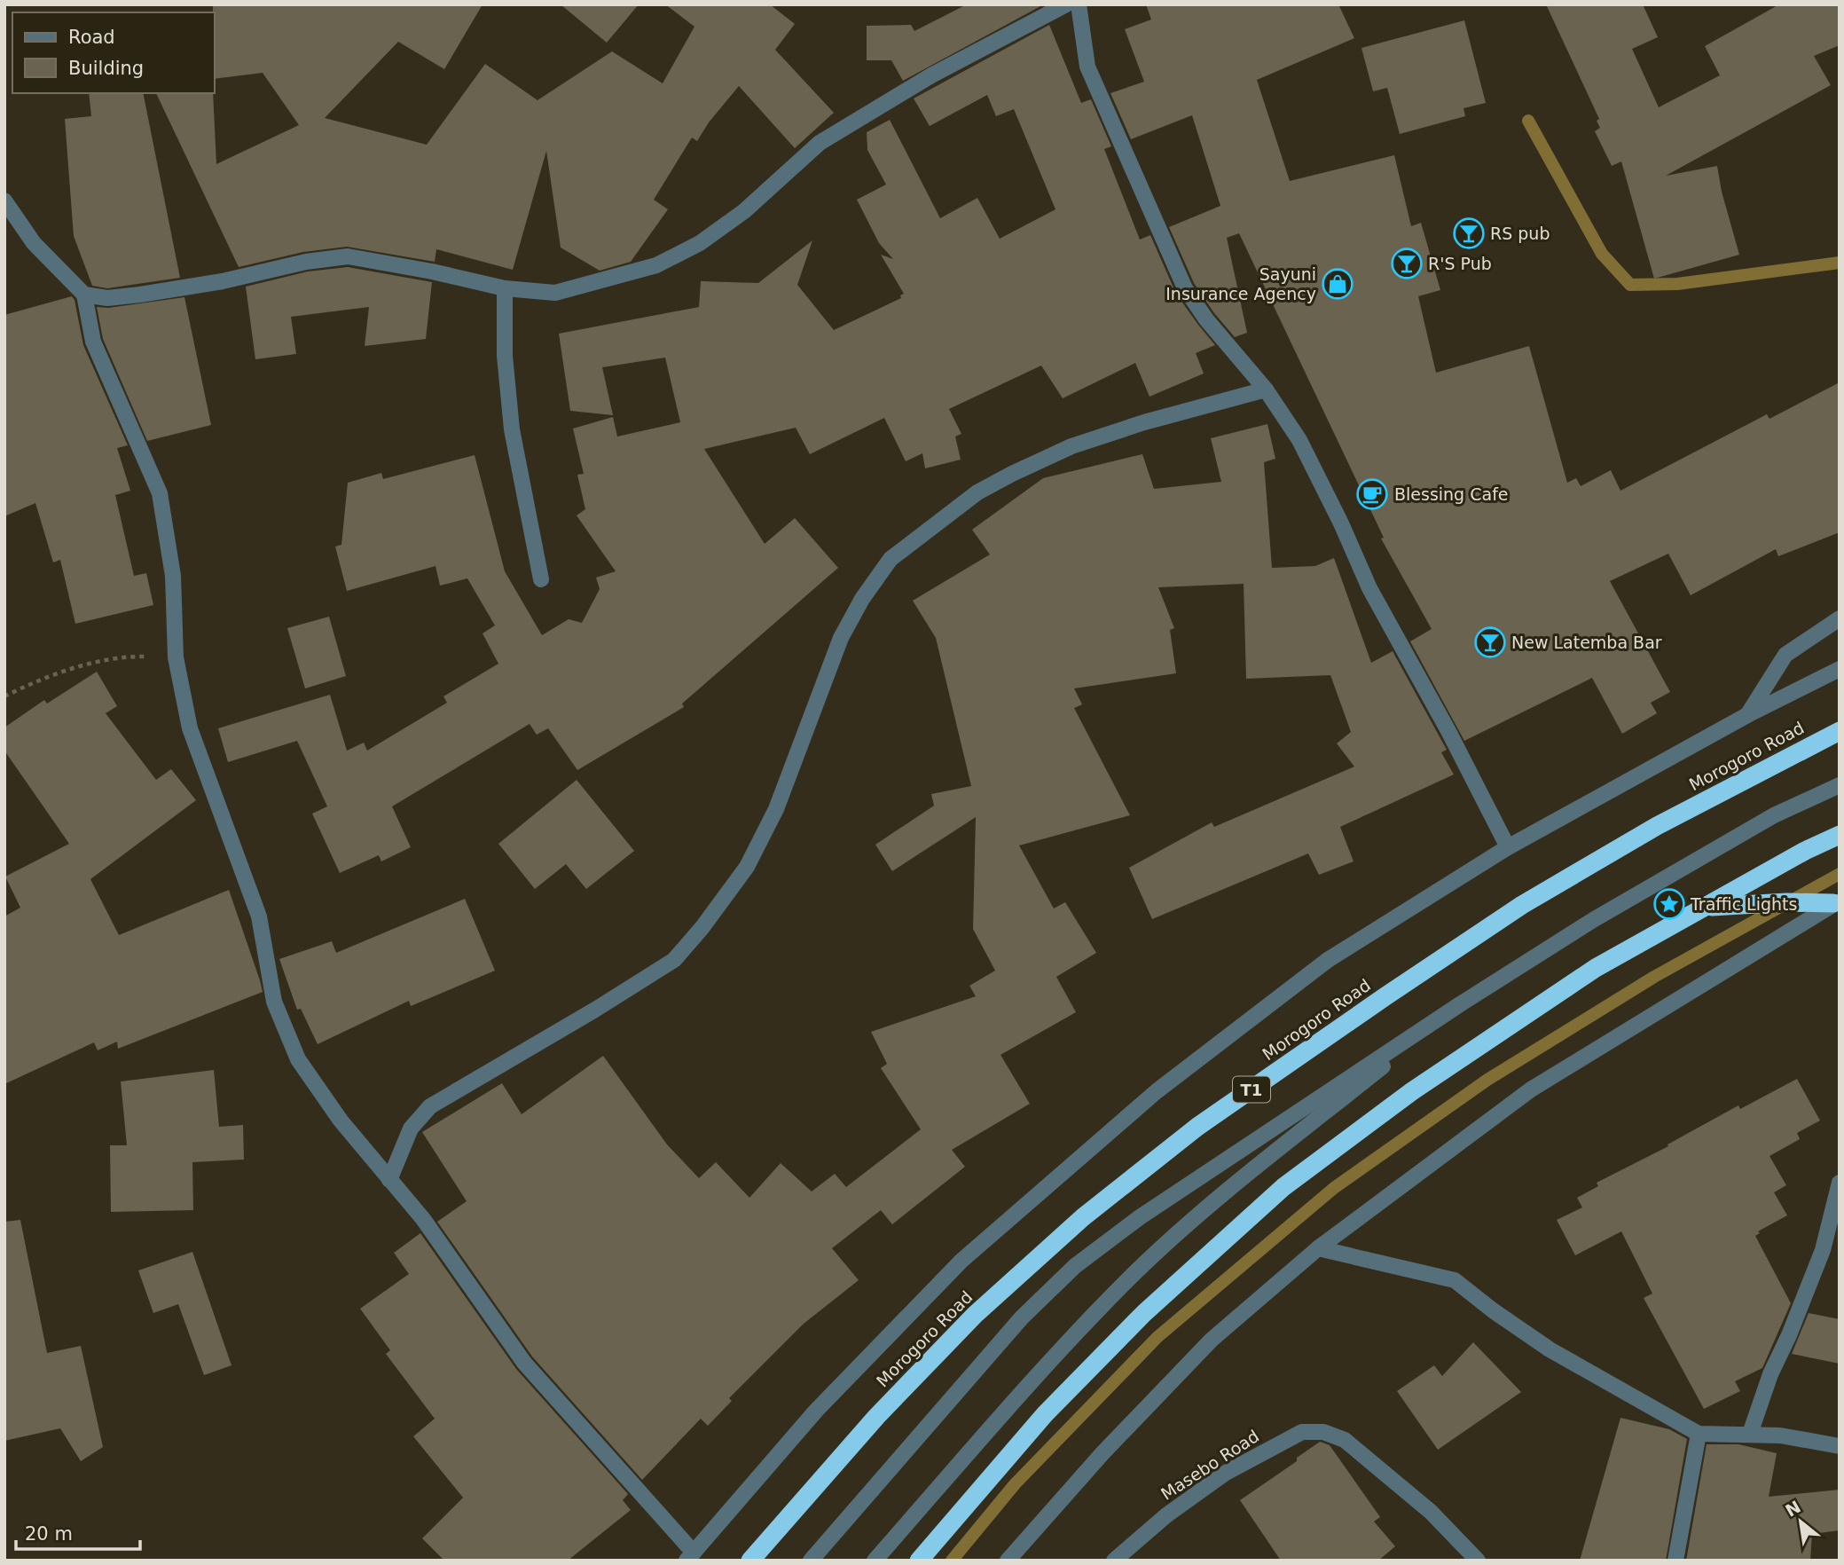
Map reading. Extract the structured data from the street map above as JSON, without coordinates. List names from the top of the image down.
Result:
{
  "streets": {
    "highway": ["Morogoro Road", "T1"],
    "street": ["Masebo Road"]
  },
  "places": {
    "bar": ["RS pub", "R'S Pub", "New Latemba Bar"],
    "shop": ["Sayuni Insurance Agency"],
    "cafe": ["Blessing Cafe"],
    "place": ["Traffic Lights"]
  },
  "legend": ["Road", "Building"],
  "scale_bar": "20 m",
  "north": "top left"
}
